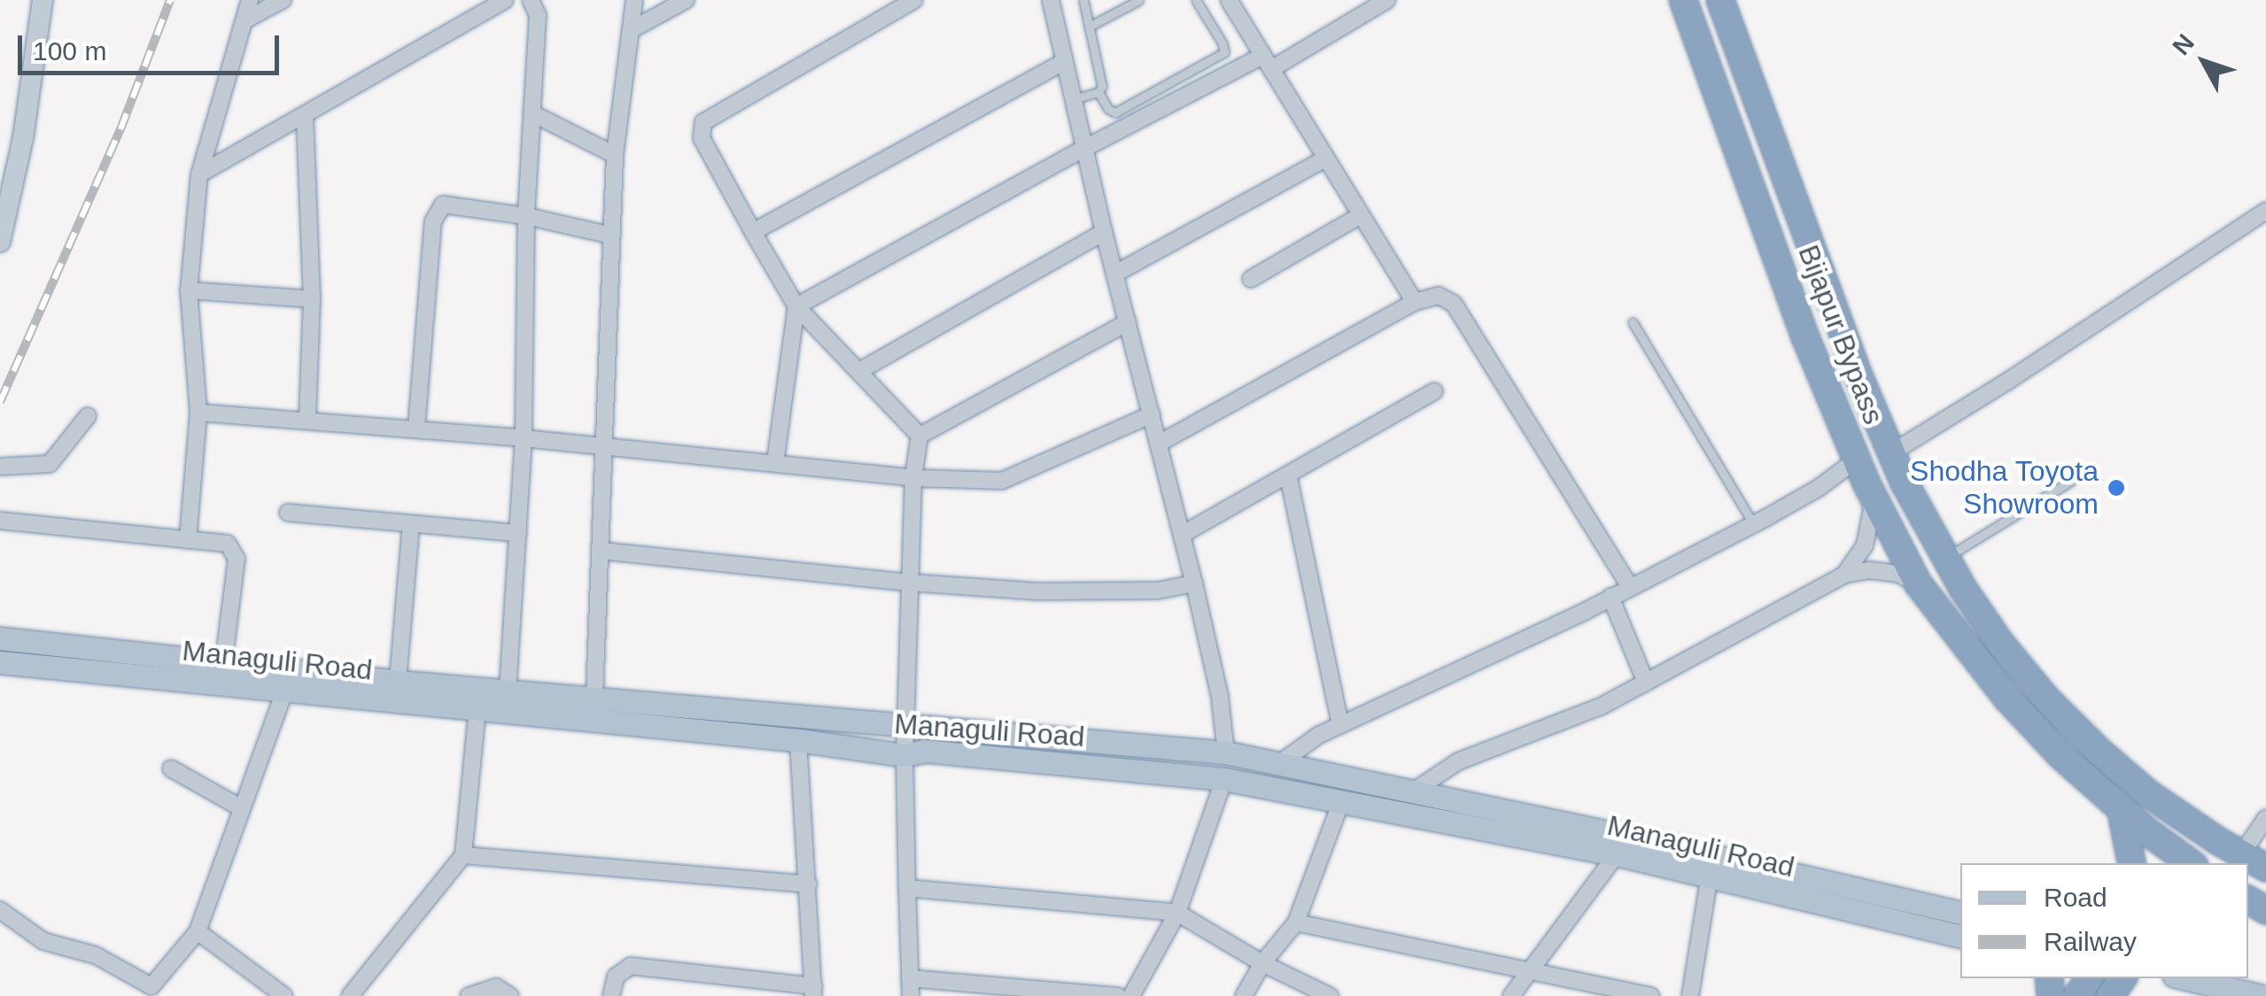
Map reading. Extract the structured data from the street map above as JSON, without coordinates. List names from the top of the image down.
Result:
{
  "streets": {
    "highway": ["Bijapur Bypass"],
    "main road": ["Managuli Road"]
  },
  "places": ["Shodha Toyota Showroom"],
  "legend": ["Road", "Railway"],
  "scale_bar": "100 m",
  "north": "top left"
}
